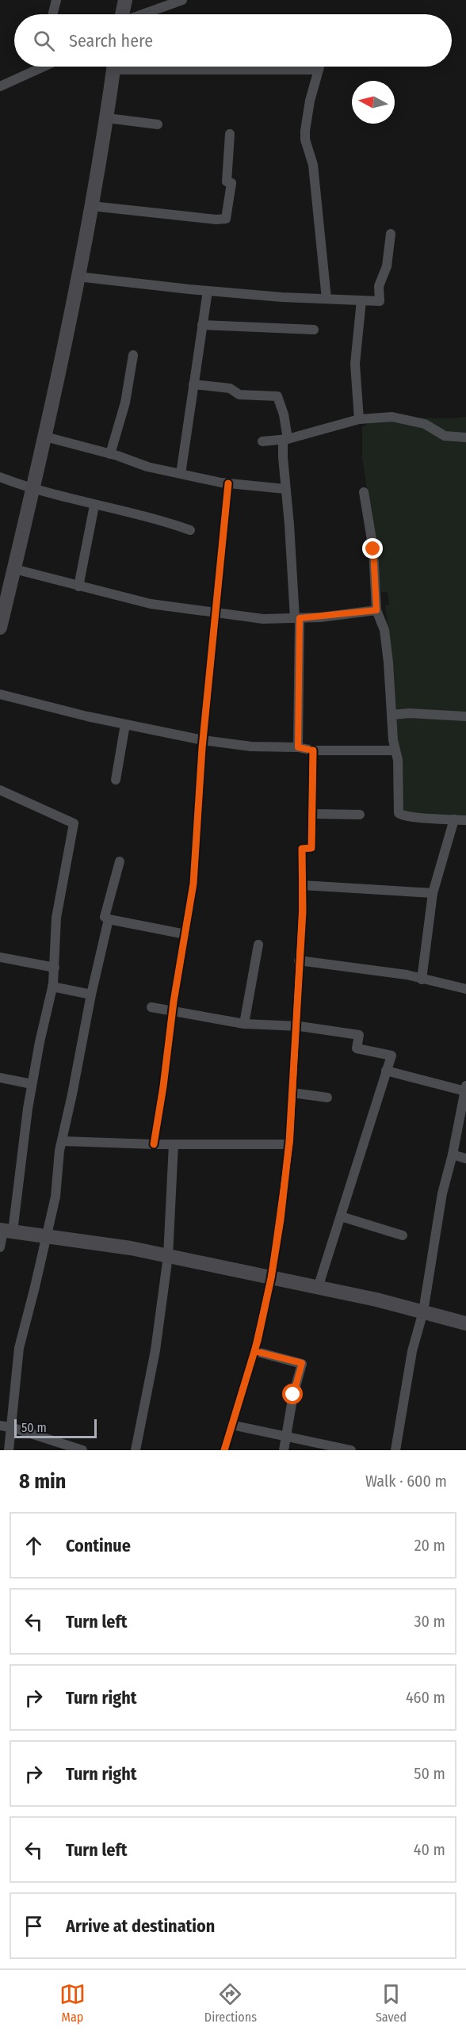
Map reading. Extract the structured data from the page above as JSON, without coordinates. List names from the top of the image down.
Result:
{
  "scale_bar": "50 m",
  "north": "left",
  "page": {
    "search": "Search here",
    "scale": "50 m",
    "heading": ["8 min", "Walk · 600 m"],
    "list": [
      ["Continue", "20 m"],
      ["Turn left", "30 m"],
      ["Turn right", "460 m"],
      ["Turn right", "50 m"],
      ["Turn left", "40 m"],
      "Arrive at destination"
    ],
    "nav": ["Map", "Directions", "Saved"]
  }
}
